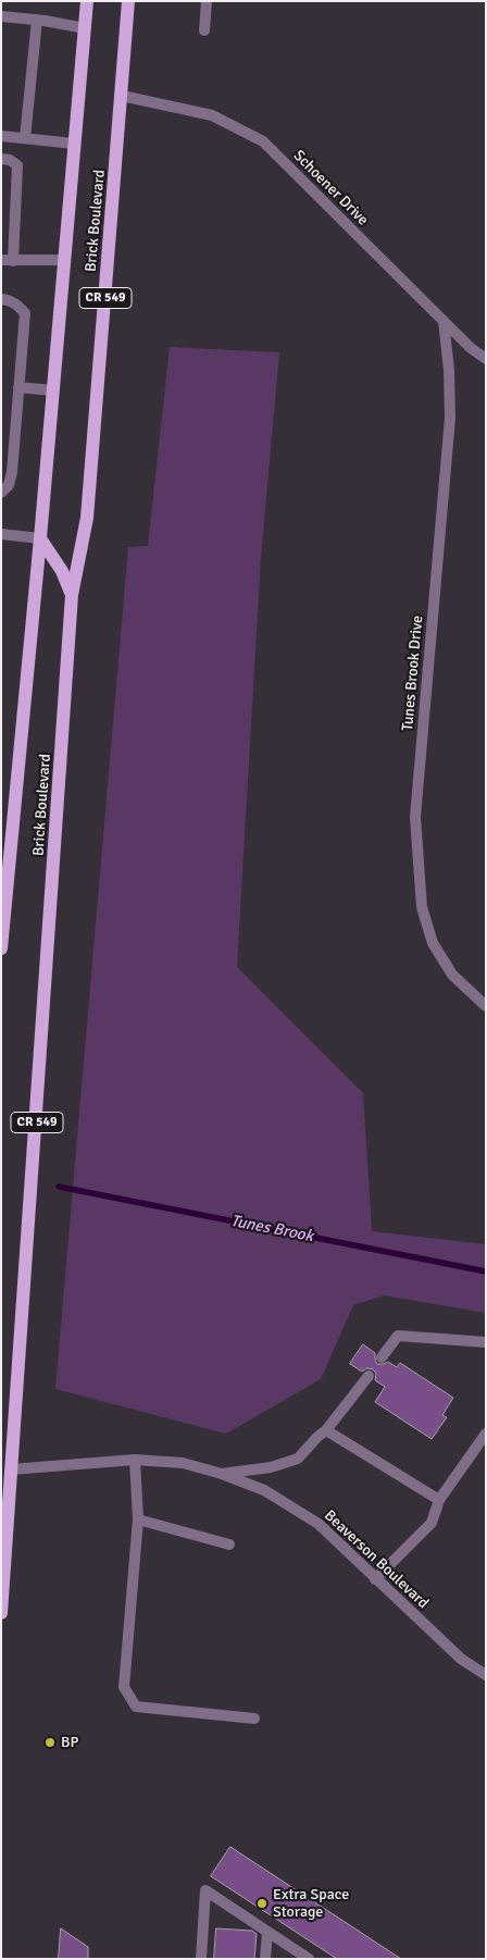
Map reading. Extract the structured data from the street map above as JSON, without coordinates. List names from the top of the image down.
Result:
{
  "streets": {
    "main road": ["Brick Boulevard", "CR 549"],
    "street": ["Schoener Drive", "Tunes Brook Drive", "Beaverson Boulevard"]
  },
  "crossings": [
    ["Schoener Drive", "Brick Boulevard"],
    ["Schoener Drive", "Tunes Brook Drive"],
    ["Brick Boulevard", "Beaverson Boulevard"]
  ],
  "water": ["Tunes Brook"],
  "places": ["BP", "Extra Space Storage"]
}
